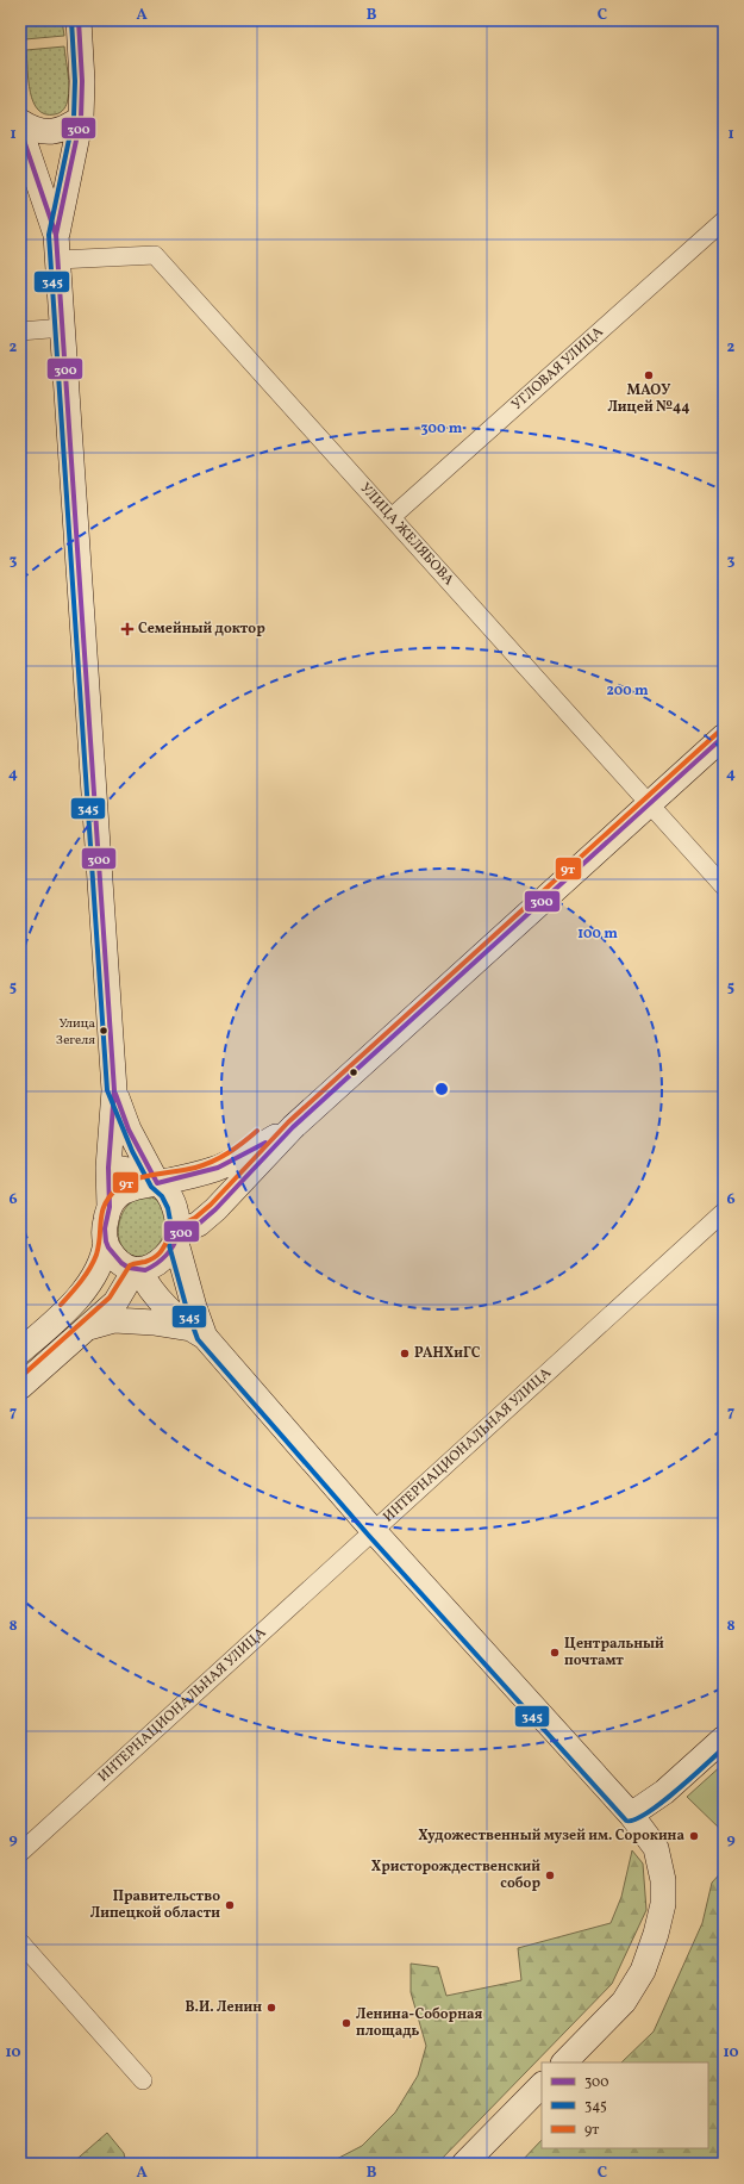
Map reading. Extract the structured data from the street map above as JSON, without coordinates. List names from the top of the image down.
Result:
{
  "streets": {
    "street": ["УГЛОВАЯ УЛИЦА", "УЛИЦА ЖЕЛЯБОВА", "ИНТЕРНАЦИОНАЛЬНАЯ УЛИЦА"]
  },
  "crossings": [
    ["УГЛОВАЯ УЛИЦА", "УЛИЦА ЖЕЛЯБОВА"]
  ],
  "places": {
    "other": [
      "МАОУ Лицей №44",
      "Улица Зегеля",
      "РАНХиГС",
      "Центральный почтамт",
      "Художественный музей им. Сорокина",
      "Христорождественский собор",
      "Правительство Липецкой области",
      "В.И. Ленин",
      "Ленина-Соборная площадь"
    ],
    "health": ["Семейный доктор"]
  },
  "lines": ["transit line 300", "transit line 345", "transit line 9т"],
  "legend": ["300", "345", "9т"],
  "grid": {
    "columns": ["A", "B", "C"],
    "rows": [
      "1",
      "2",
      "3",
      "4",
      "5",
      "6",
      "7",
      "8",
      "9",
      "10"
    ]
  },
  "rings": ["300 m", "200 m", "100 m"]
}
